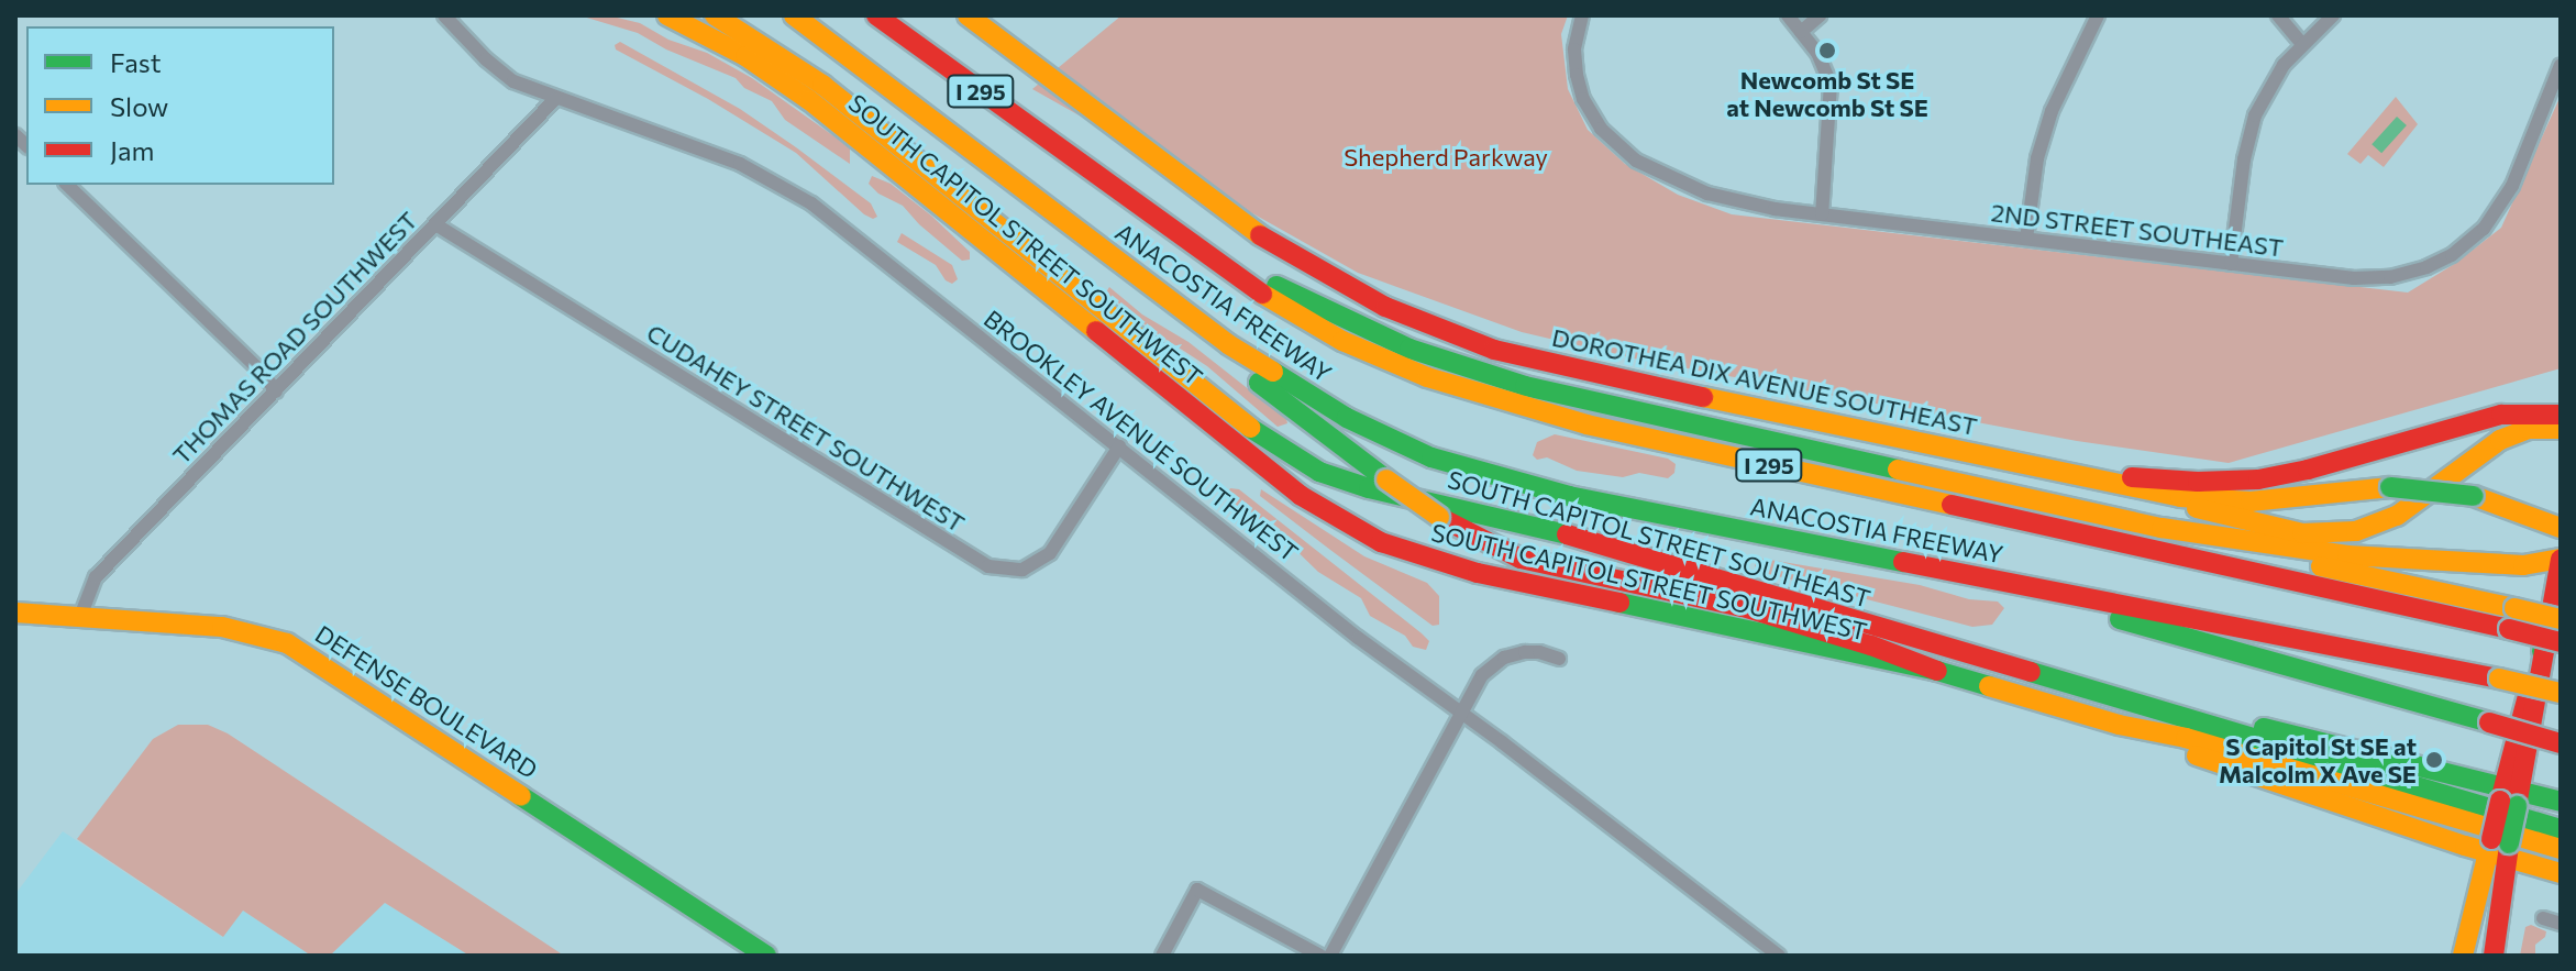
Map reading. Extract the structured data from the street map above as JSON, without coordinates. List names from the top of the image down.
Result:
{
  "streets": {
    "main road": [
      "I 295",
      "SOUTH CAPITOL STREET SOUTHWEST",
      "ANACOSTIA FREEWAY",
      "DOROTHEA DIX AVENUE SOUTHEAST",
      "SOUTH CAPITOL STREET SOUTHEAST",
      "DEFENSE BOULEVARD"
    ],
    "street": [
      "2ND STREET SOUTHEAST",
      "THOMAS ROAD SOUTHWEST",
      "CUDAHEY STREET SOUTHWEST",
      "BROOKLEY AVENUE SOUTHWEST"
    ]
  },
  "crossings": [
    ["THOMAS ROAD SOUTHWEST", "CUDAHEY STREET SOUTHWEST"],
    ["THOMAS ROAD SOUTHWEST", "BROOKLEY AVENUE SOUTHWEST"],
    ["THOMAS ROAD SOUTHWEST", "DEFENSE BOULEVARD"],
    ["CUDAHEY STREET SOUTHWEST", "BROOKLEY AVENUE SOUTHWEST"]
  ],
  "parks": ["Shepherd Parkway"],
  "places": ["Newcomb St SE at Newcomb St SE", "S Capitol St SE at Malcolm X Ave SE"],
  "legend": ["Fast", "Slow", "Jam"]
}
